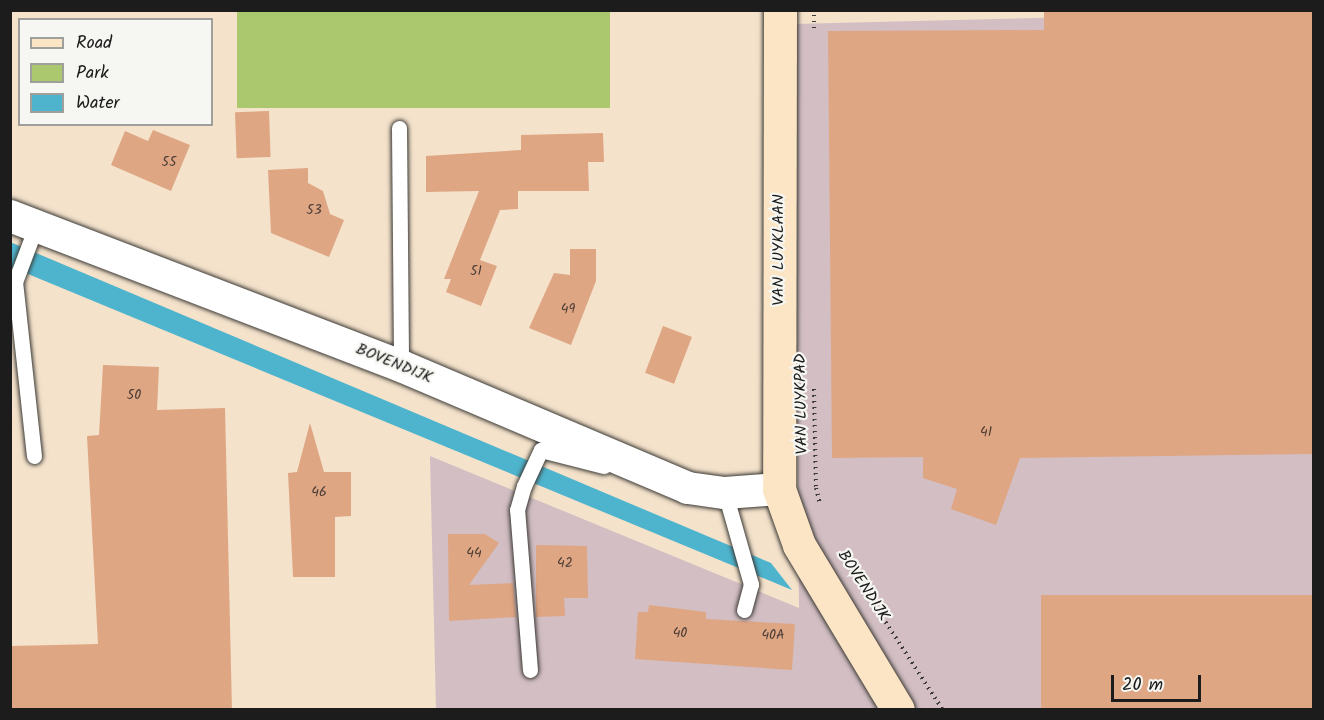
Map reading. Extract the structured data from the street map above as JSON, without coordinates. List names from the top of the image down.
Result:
{
  "streets": {
    "street": ["VAN LUYKLAAN", "BOVENDIJK"],
    "path": ["VAN LUYKPAD"]
  },
  "crossings": [
    ["VAN LUYKLAAN", "BOVENDIJK"]
  ],
  "house_numbers": [
    "55",
    "53",
    "51",
    "49",
    "50",
    "41",
    "46",
    "44",
    "42",
    "40",
    "40A"
  ],
  "legend": ["Road", "Park", "Water"],
  "scale_bar": "20 m"
}
